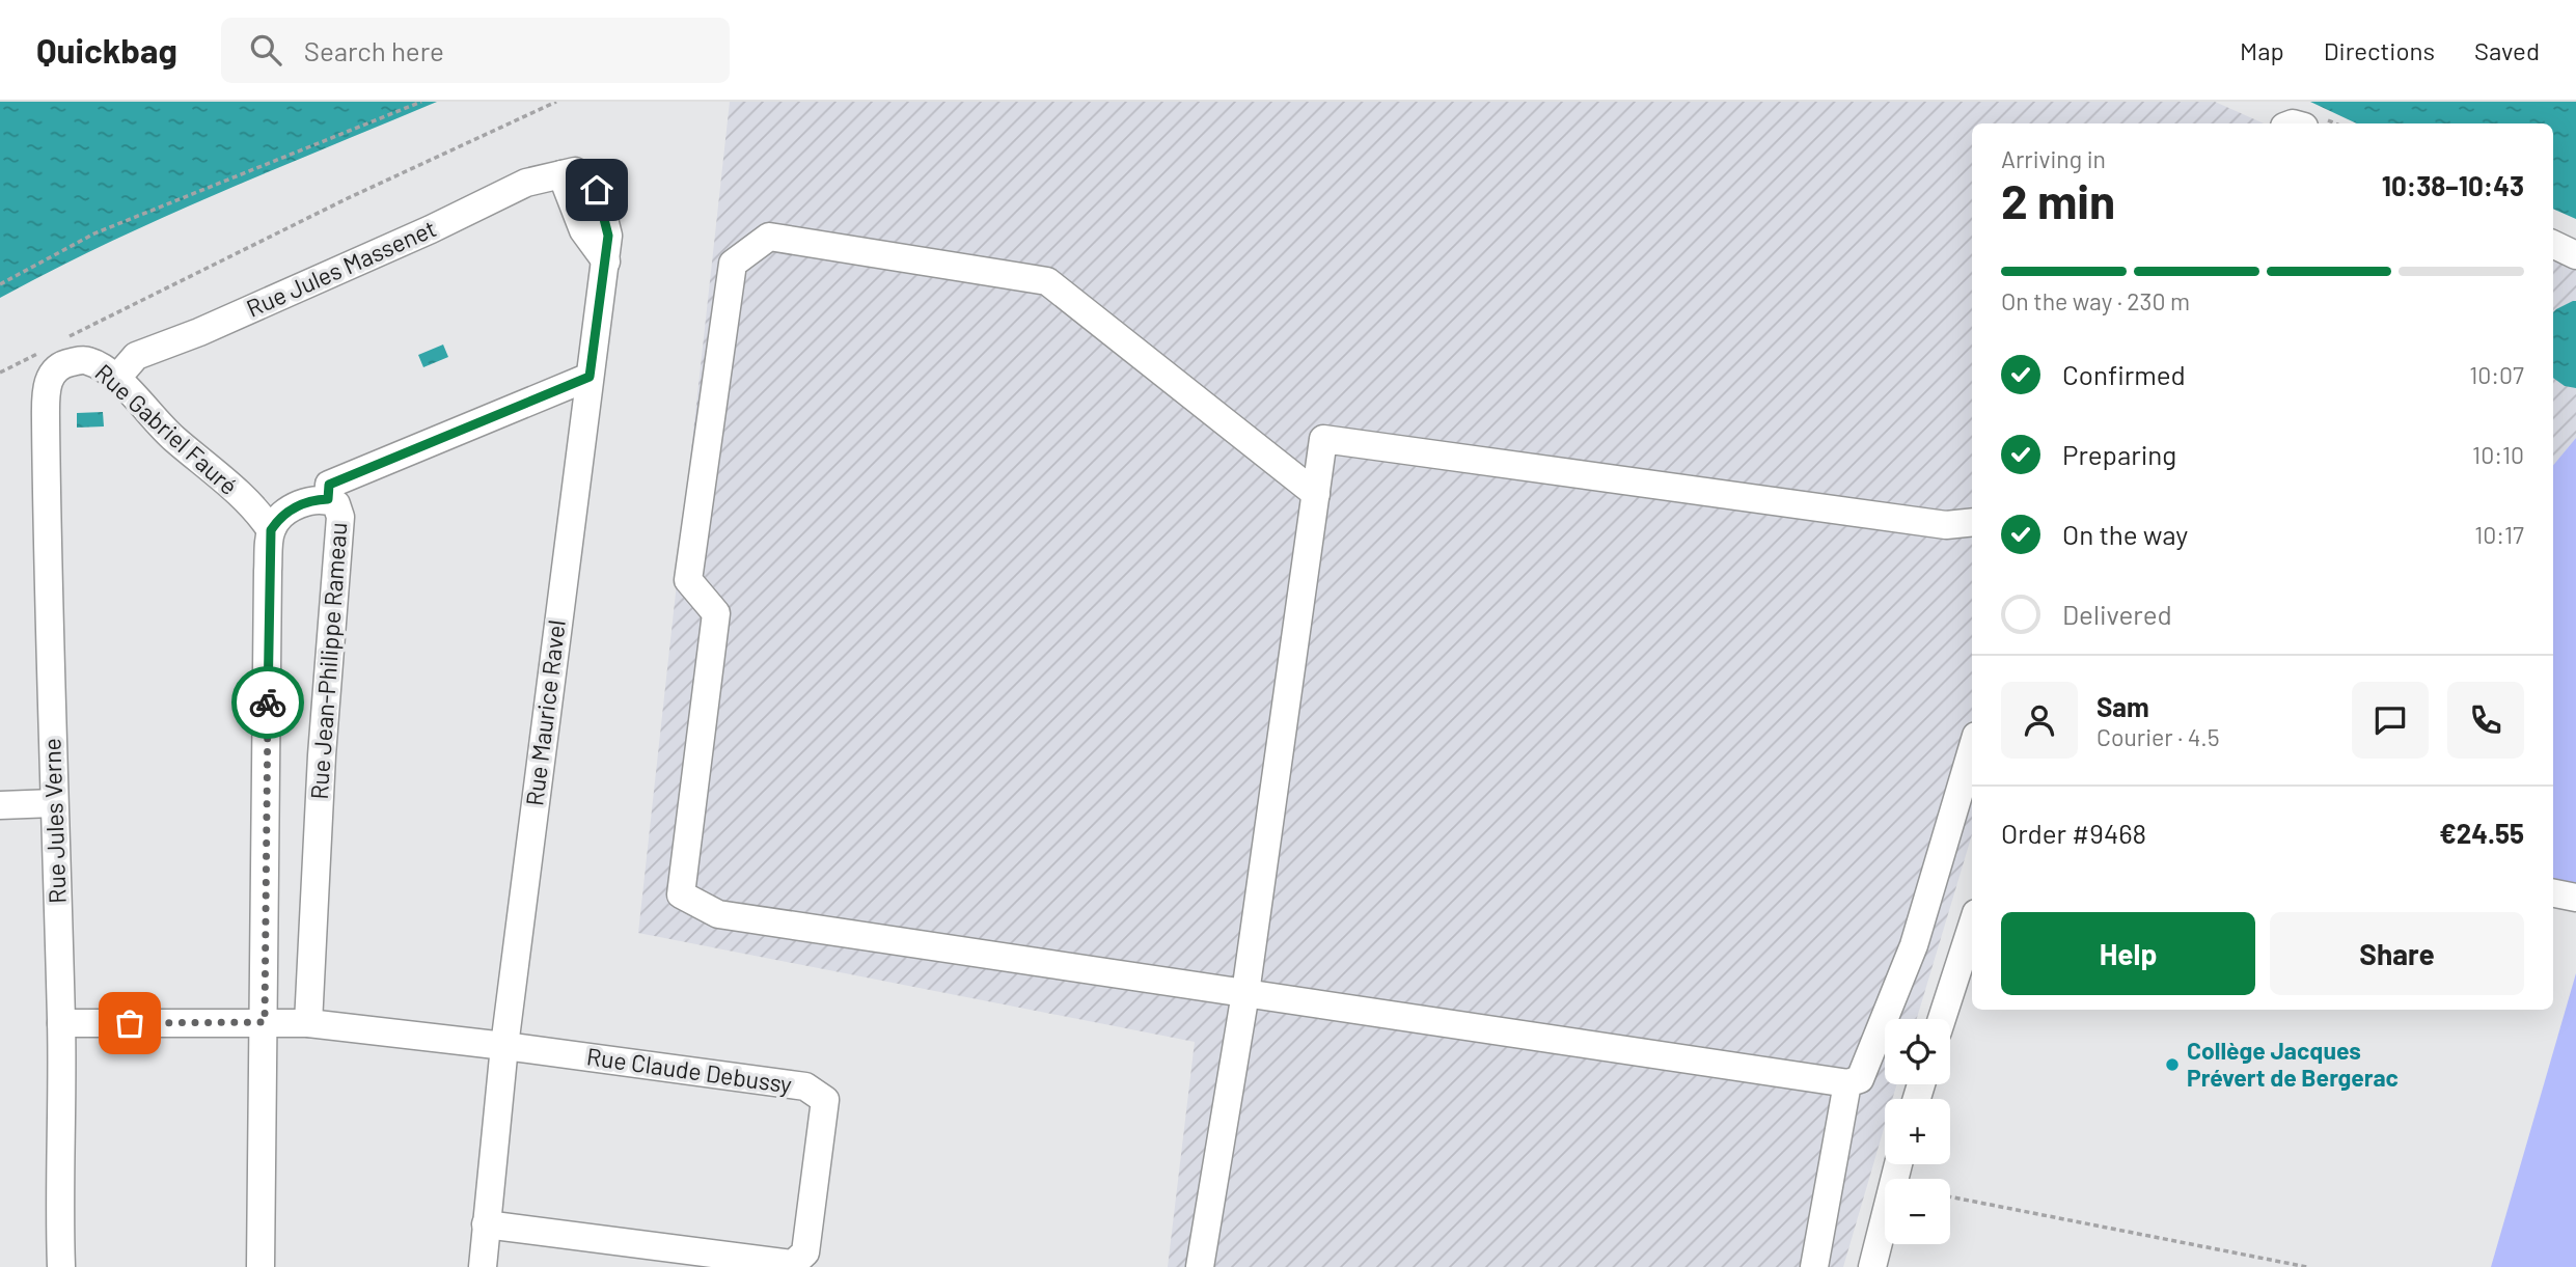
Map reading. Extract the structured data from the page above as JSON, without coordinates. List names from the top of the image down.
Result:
{
  "streets": {
    "street": [
      "Rue Jules Massenet",
      "Rue Gabriel Fauré",
      "Rue Jean-Philippe Rameau",
      "Rue Maurice Ravel",
      "Rue Jules Verne",
      "Rue Claude Debussy"
    ]
  },
  "crossings": [
    ["Rue Jules Massenet", "Rue Gabriel Fauré"],
    ["Rue Jules Massenet", "Rue Maurice Ravel"],
    ["Rue Gabriel Fauré", "Rue Jean-Philippe Rameau"],
    ["Rue Gabriel Fauré", "Rue Jules Verne"],
    ["Rue Maurice Ravel", "Rue Claude Debussy"]
  ],
  "places": ["Collège Jacques Prévert de Bergerac"],
  "page": {
    "header": "Quickbag",
    "search": "Search here",
    "nav": ["Map", "Directions", "Saved"],
    "heading": ["2 min", "Arriving in", "10:38–10:43"],
    "panel": [
      "Sam",
      "Courier · 4.5",
      "Order #9468",
      "€24.55"
    ],
    "bar": "On the way · 230 m",
    "list": [
      ["Confirmed", "10:07"],
      ["Preparing", "10:10"],
      ["On the way", "10:17"],
      "Delivered"
    ],
    "buttons": ["Help", "Share"],
    "map_buttons": ["+", "−"]
  }
}
